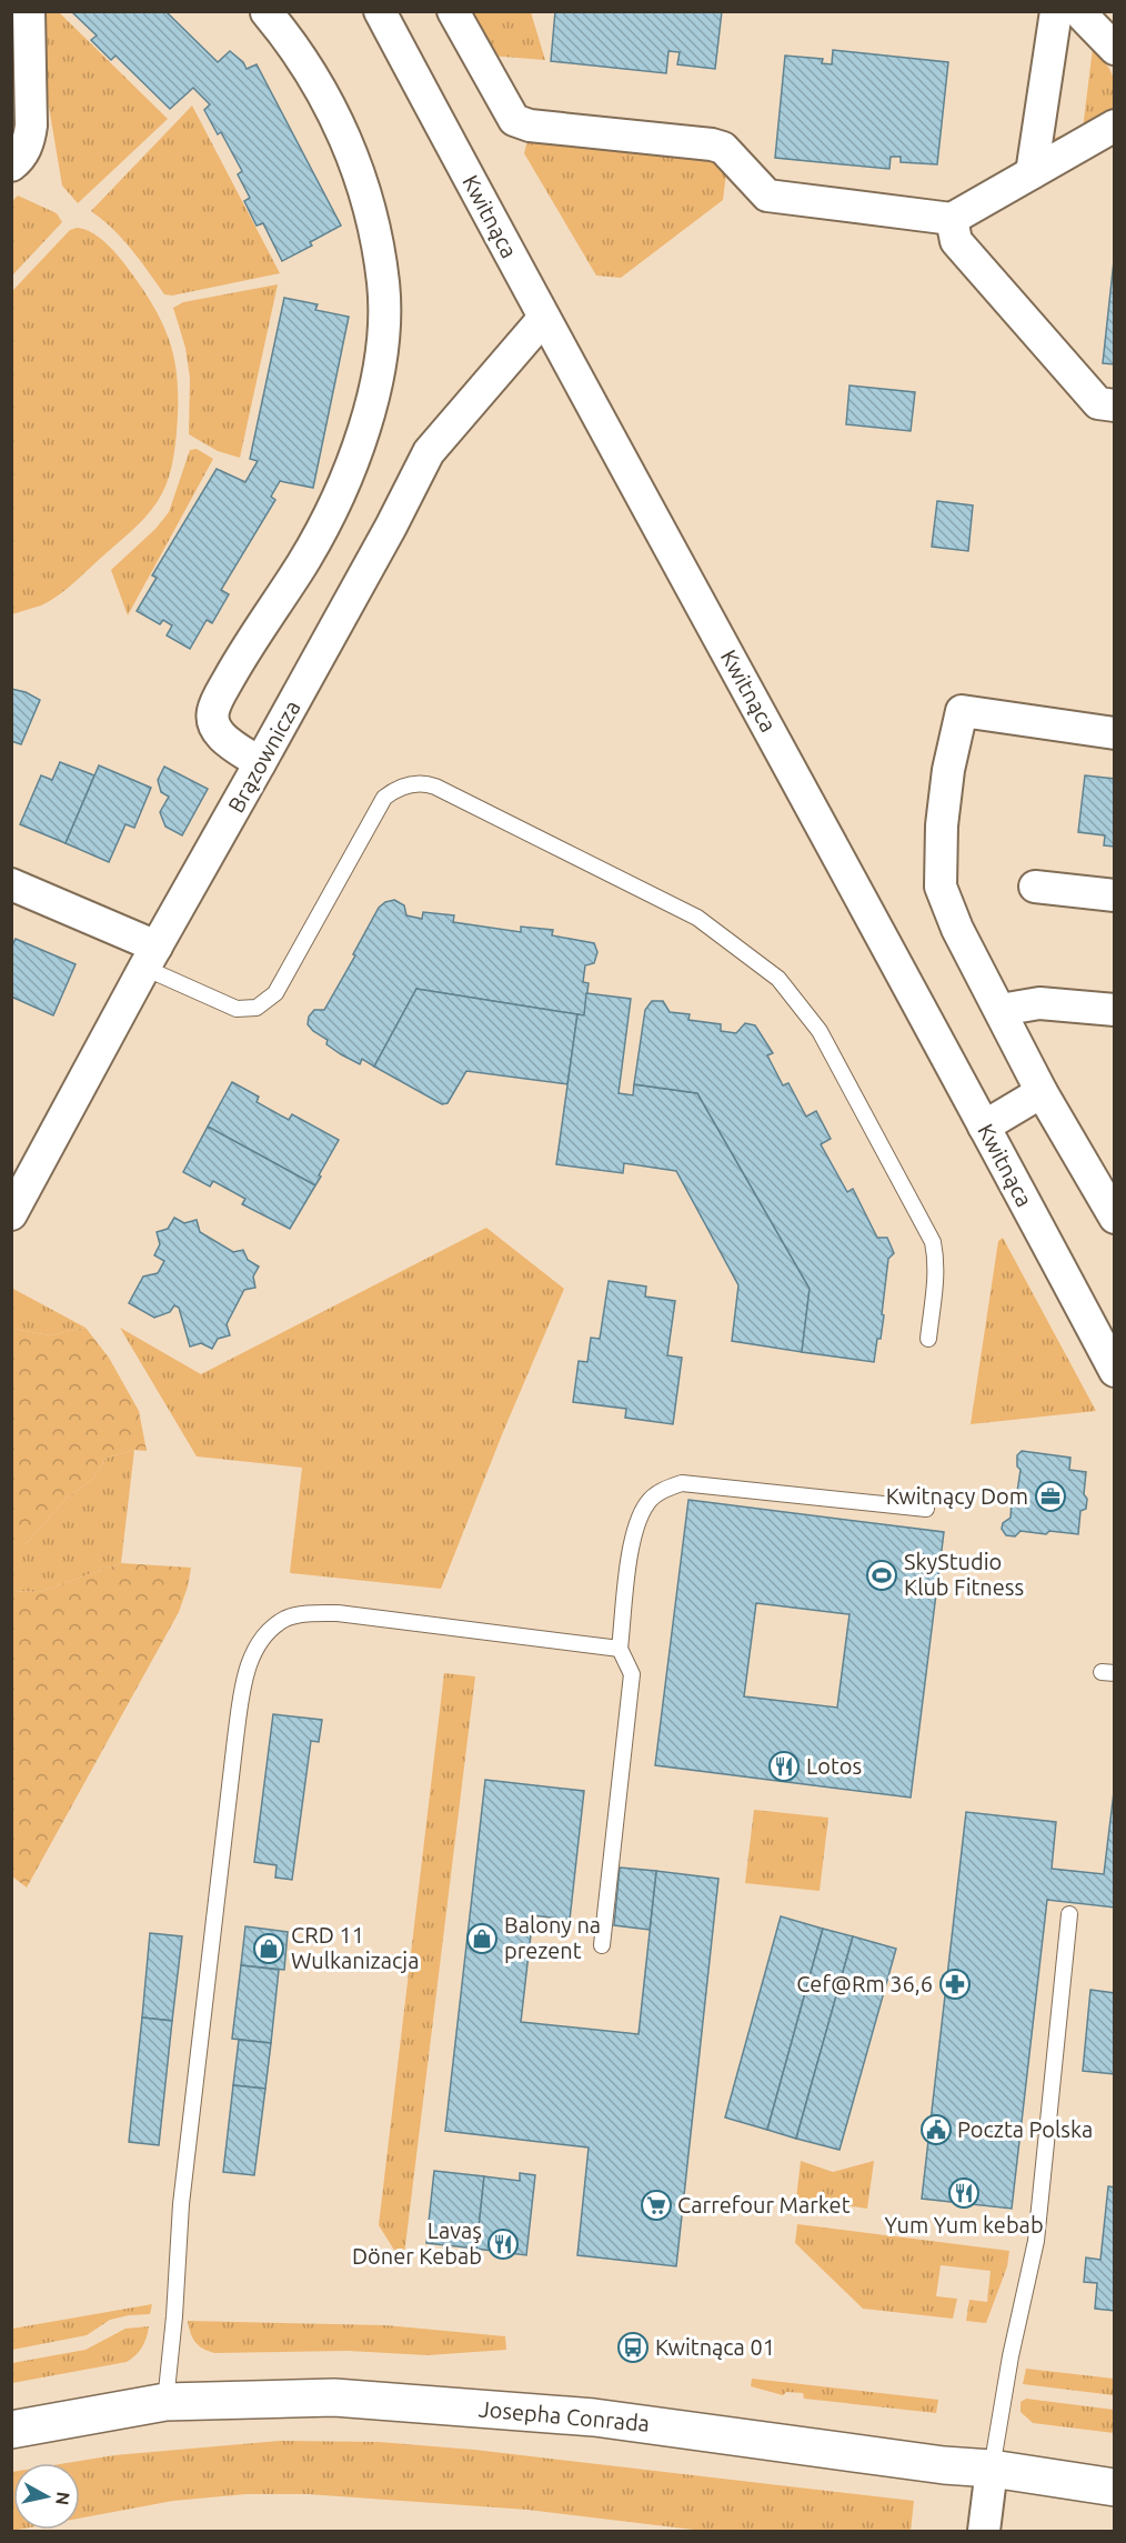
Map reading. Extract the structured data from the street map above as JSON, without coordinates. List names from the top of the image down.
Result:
{
  "streets": {
    "street": ["Kwitnąca", "Brązownicza", "Josepha Conrada"]
  },
  "crossings": [
    ["Kwitnąca", "Brązownicza"]
  ],
  "places": {
    "office": ["Kwitnący Dom"],
    "sports": ["SkyStudio Klub Fitness"],
    "restaurant": ["Lotos", "Yum Yum kebab", "Lavaş Döner Kebab"],
    "shop": ["Balony na prezent", "CRD 11 Wulkanizacja"],
    "pharmacy": ["Cef@Rm 36,6"],
    "public building": ["Poczta Polska"],
    "supermarket": ["Carrefour Market"],
    "bus stop": ["Kwitnąca 01"]
  },
  "north": "right"
}
